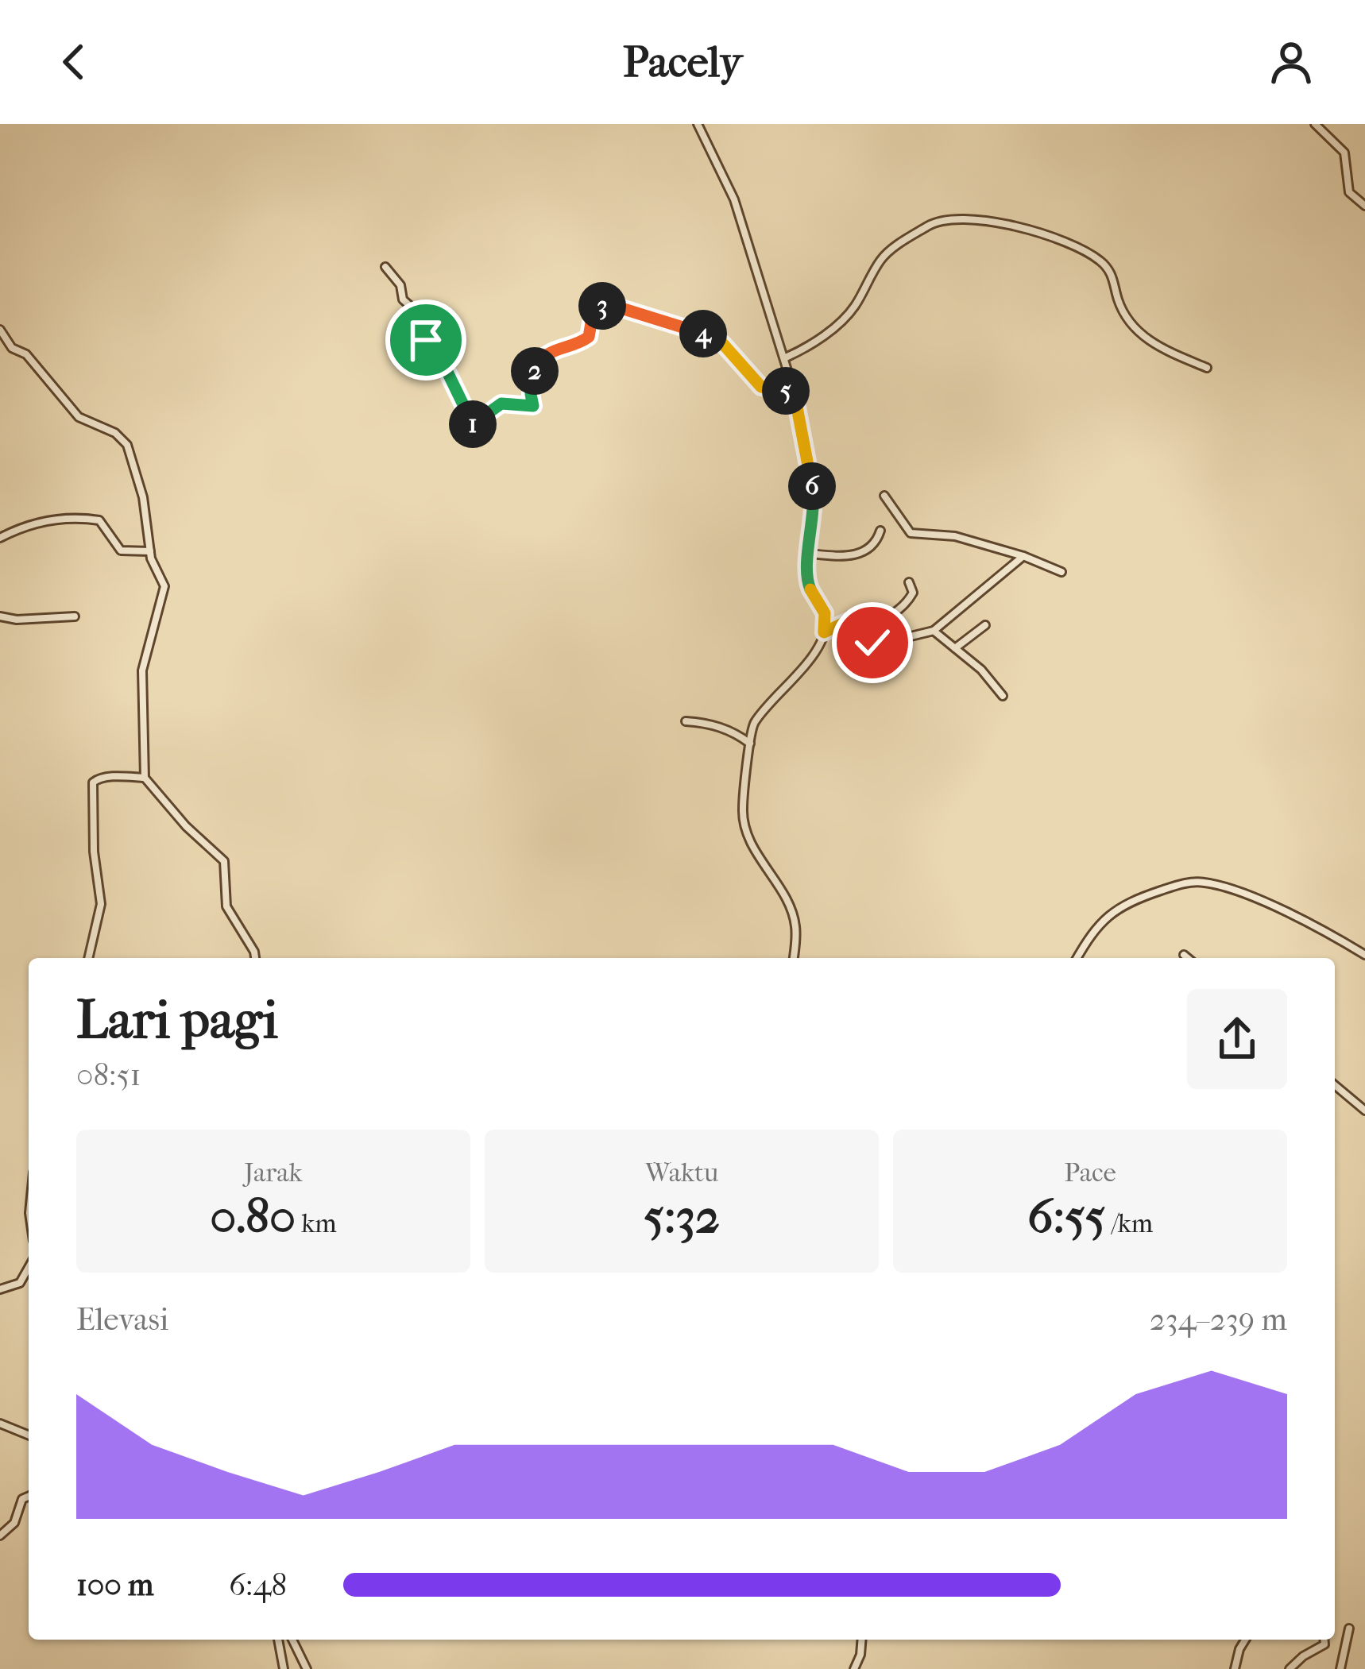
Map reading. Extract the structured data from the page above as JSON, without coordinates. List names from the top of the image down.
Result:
{
  "page": {
    "header": "Pacely",
    "pins": [
      "3",
      "4",
      "2",
      "5",
      "1",
      "6"
    ],
    "heading": ["Lari pagi", "08:51"],
    "stats": [
      ["Jarak", "0.80 km"],
      ["Waktu", "5:32"],
      ["Pace", "6:55 /km"]
    ],
    "chart": ["Elevasi", "234–239 m"],
    "list": [
      {
        "name": "100 m",
        "note": "6:48"
      }
    ]
  }
}
